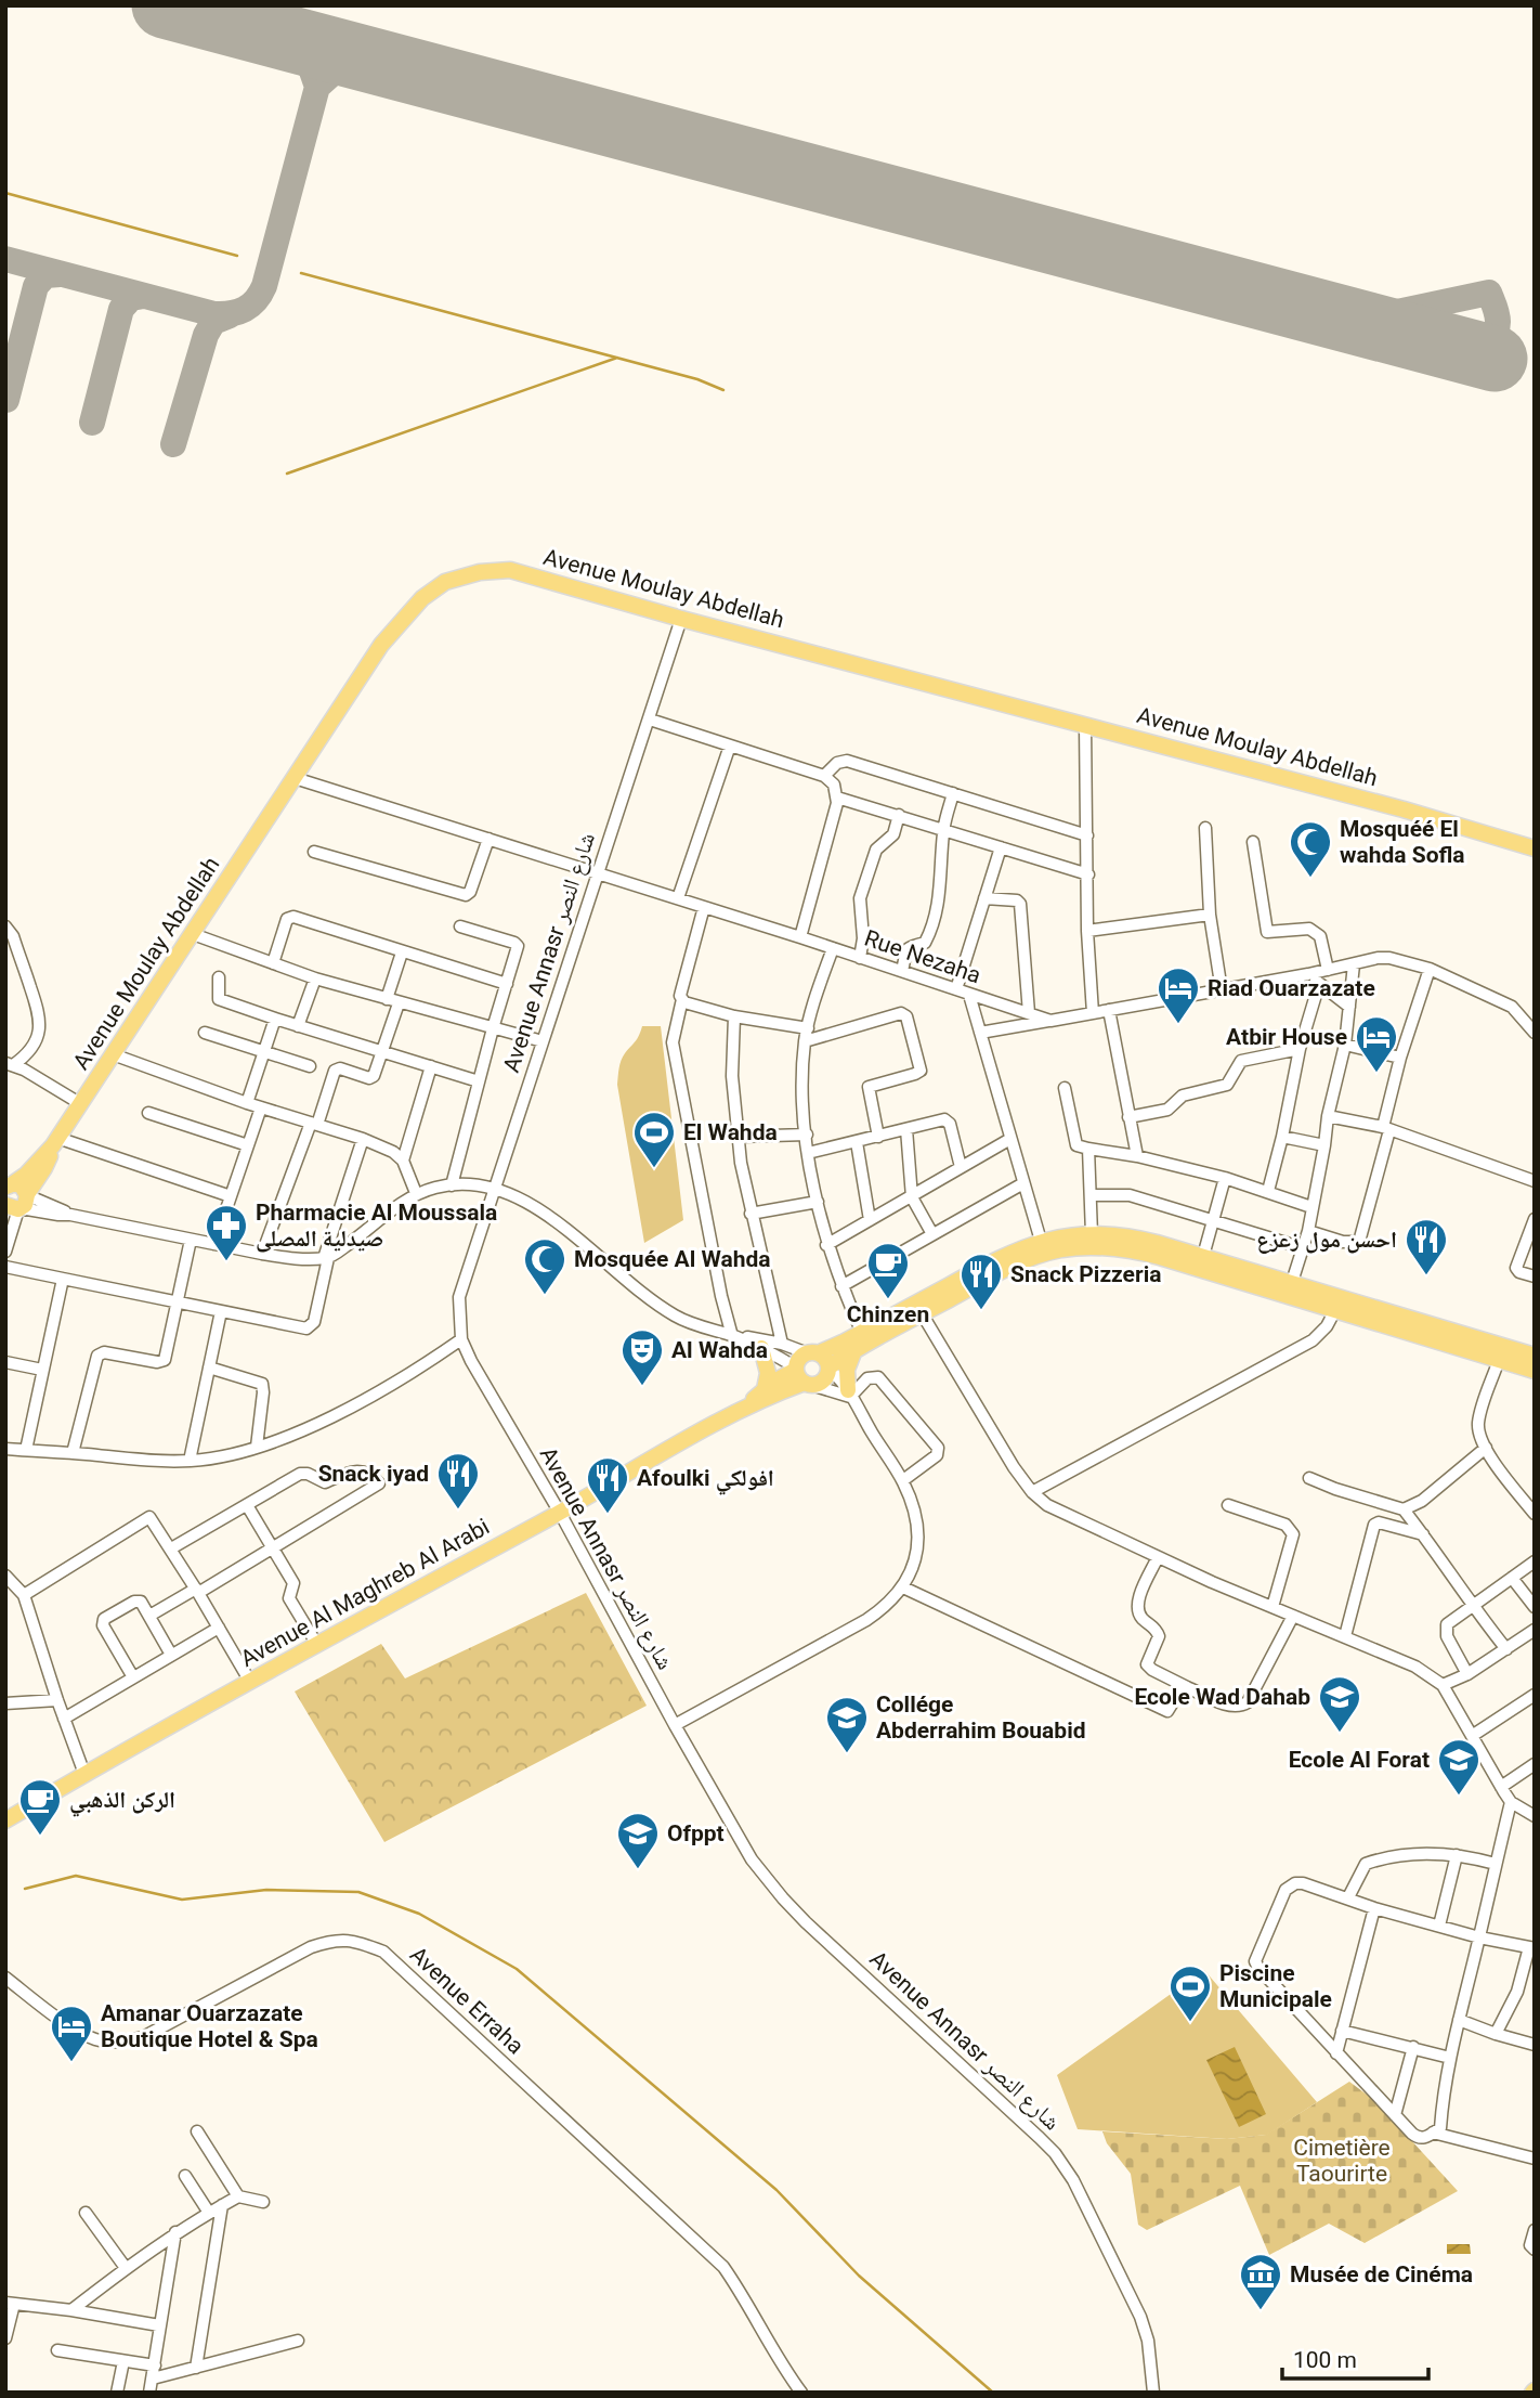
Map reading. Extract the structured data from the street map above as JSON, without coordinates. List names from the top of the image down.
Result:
{
  "streets": {
    "main road": ["Avenue Moulay Abdellah", "Avenue Al Maghreb Al Arabi"],
    "street": ["Avenue Annasr شارع النصر", "Rue Nezaha", "Avenue Erraha"]
  },
  "crossings": [
    ["Avenue Moulay Abdellah", "Avenue Annasr شارع النصر"],
    ["Avenue Moulay Abdellah", "Rue Nezaha"],
    ["Avenue Annasr شارع النصر", "Rue Nezaha"],
    ["Avenue Annasr شارع النصر", "Avenue Al Maghreb Al Arabi"]
  ],
  "parks": ["Cimetière Taourirte"],
  "places": {
    "mosque": ["Mosquéé El wahda Sofla", "Mosquée Al Wahda"],
    "hotel": ["Riad Ouarzazate", "Atbir House", "Amanar Ouarzazate Boutique Hotel & Spa"],
    "sports": ["El Wahda", "Piscine Municipale"],
    "pharmacy": ["Pharmacie Al Moussala صيدلية المصلى"],
    "restaurant": [
      "احسن مول زعزع",
      "Snack Pizzeria",
      "Snack iyad",
      "Afoulki افولكي"
    ],
    "cafe": ["Chinzen", "الركن الذهبي"],
    "theatre": ["Al Wahda"],
    "school or university": [
      "Ecole Wad Dahab",
      "Collége Abderrahim Bouabid",
      "Ecole Al Forat",
      "Ofppt"
    ],
    "museum": ["Musée de Cinéma"]
  },
  "scale_bar": "100 m"
}
